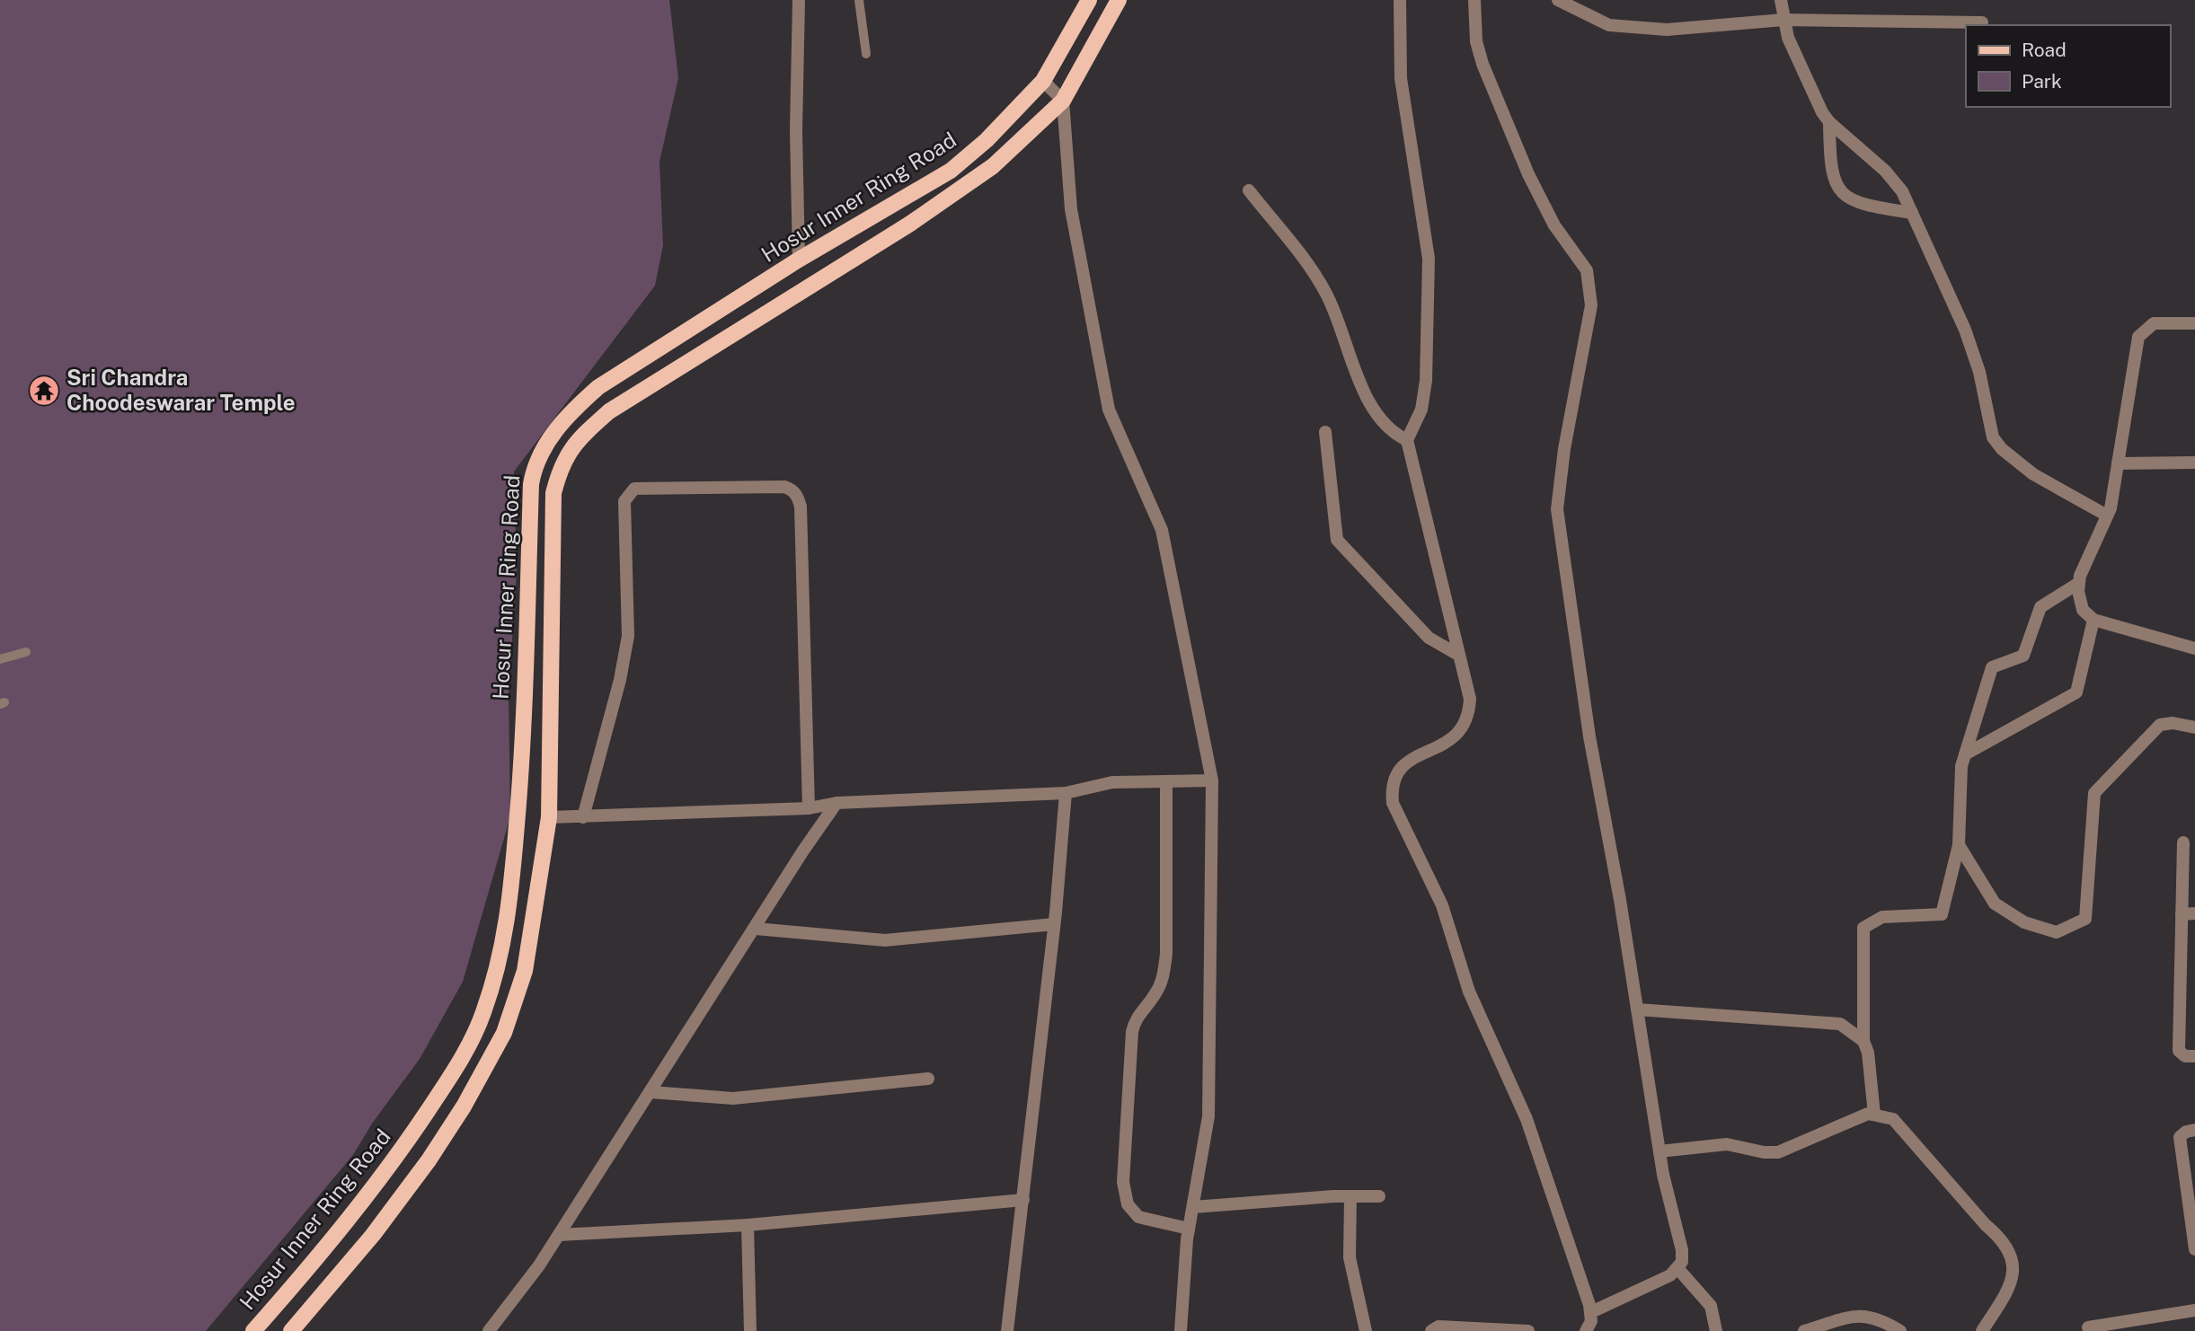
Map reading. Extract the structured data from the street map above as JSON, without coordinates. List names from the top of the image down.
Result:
{
  "streets": {
    "main road": ["Hosur Inner Ring Road"]
  },
  "places": {
    "temple": ["Sri Chandra Choodeswarar Temple"]
  },
  "legend": ["Road", "Park"]
}
